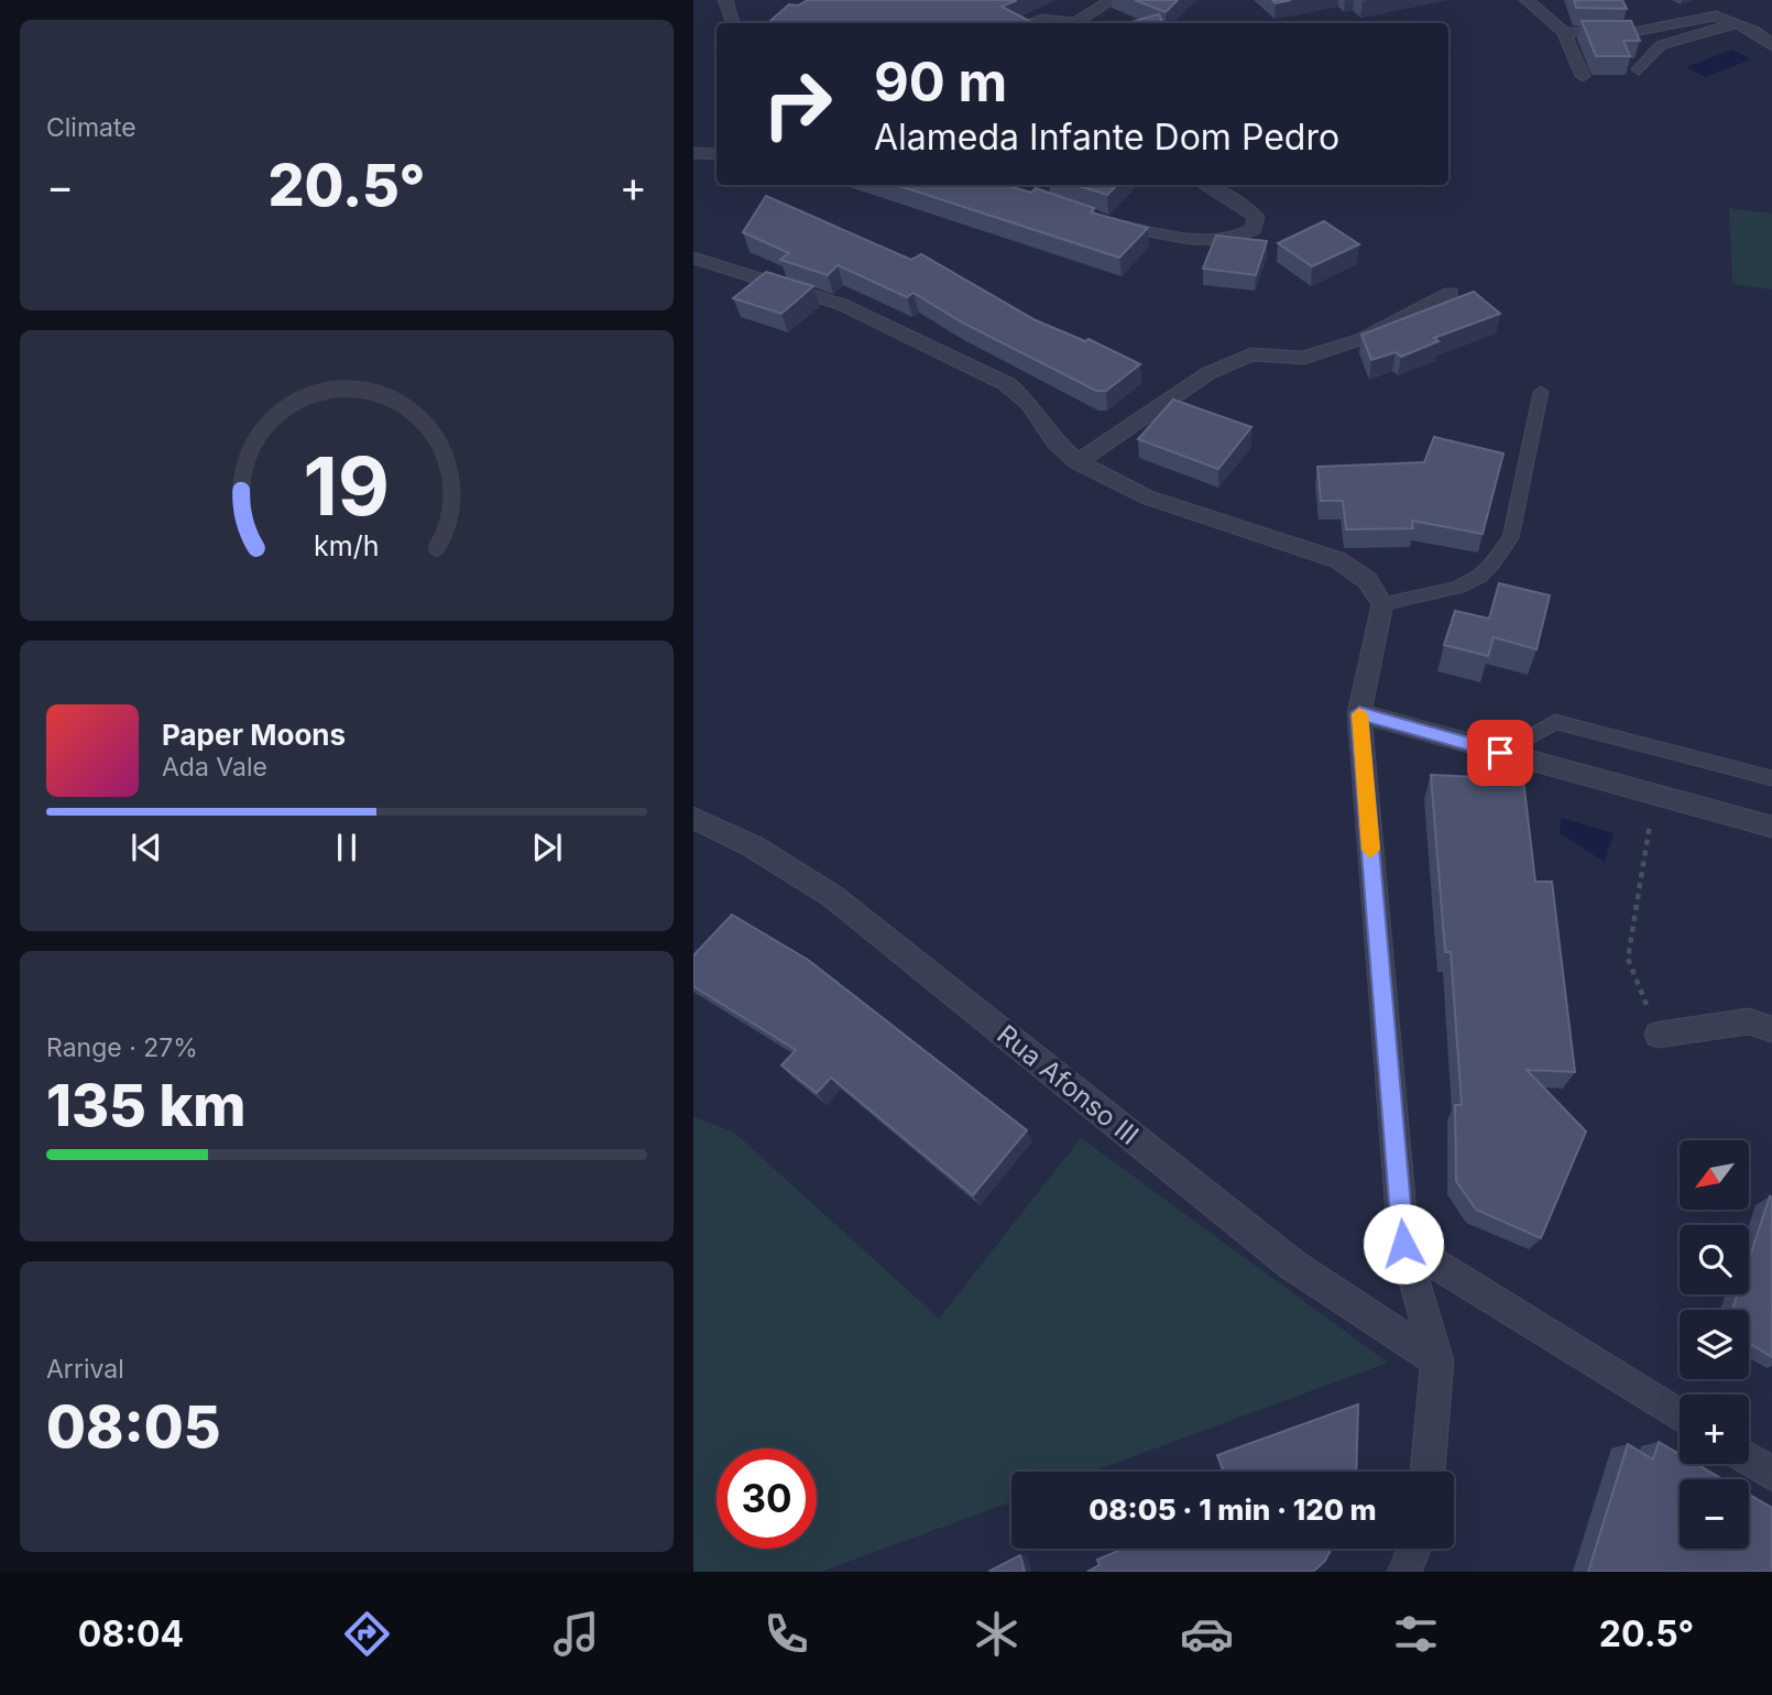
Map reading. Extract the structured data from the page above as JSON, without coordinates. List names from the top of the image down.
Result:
{
  "streets": {
    "street": ["Rua Afonso III"]
  },
  "north": "bottom left",
  "page": {
    "tile": [
      "Climate",
      ["Range · 27%", "135 km"],
      ["Arrival", "08:05"]
    ],
    "turn": ["90 m", "Alameda Infante Dom Pedro"],
    "heat": ["−", "20.5°", "+"],
    "song": ["Paper Moons", "Ada Vale"],
    "map_buttons": ["+", "−"],
    "limit": "30",
    "trip": "08:05 · 1 min · 120 m",
    "tabs": ["08:04", "20.5°"],
    "gauge": ["19", "km/h"]
  }
}
